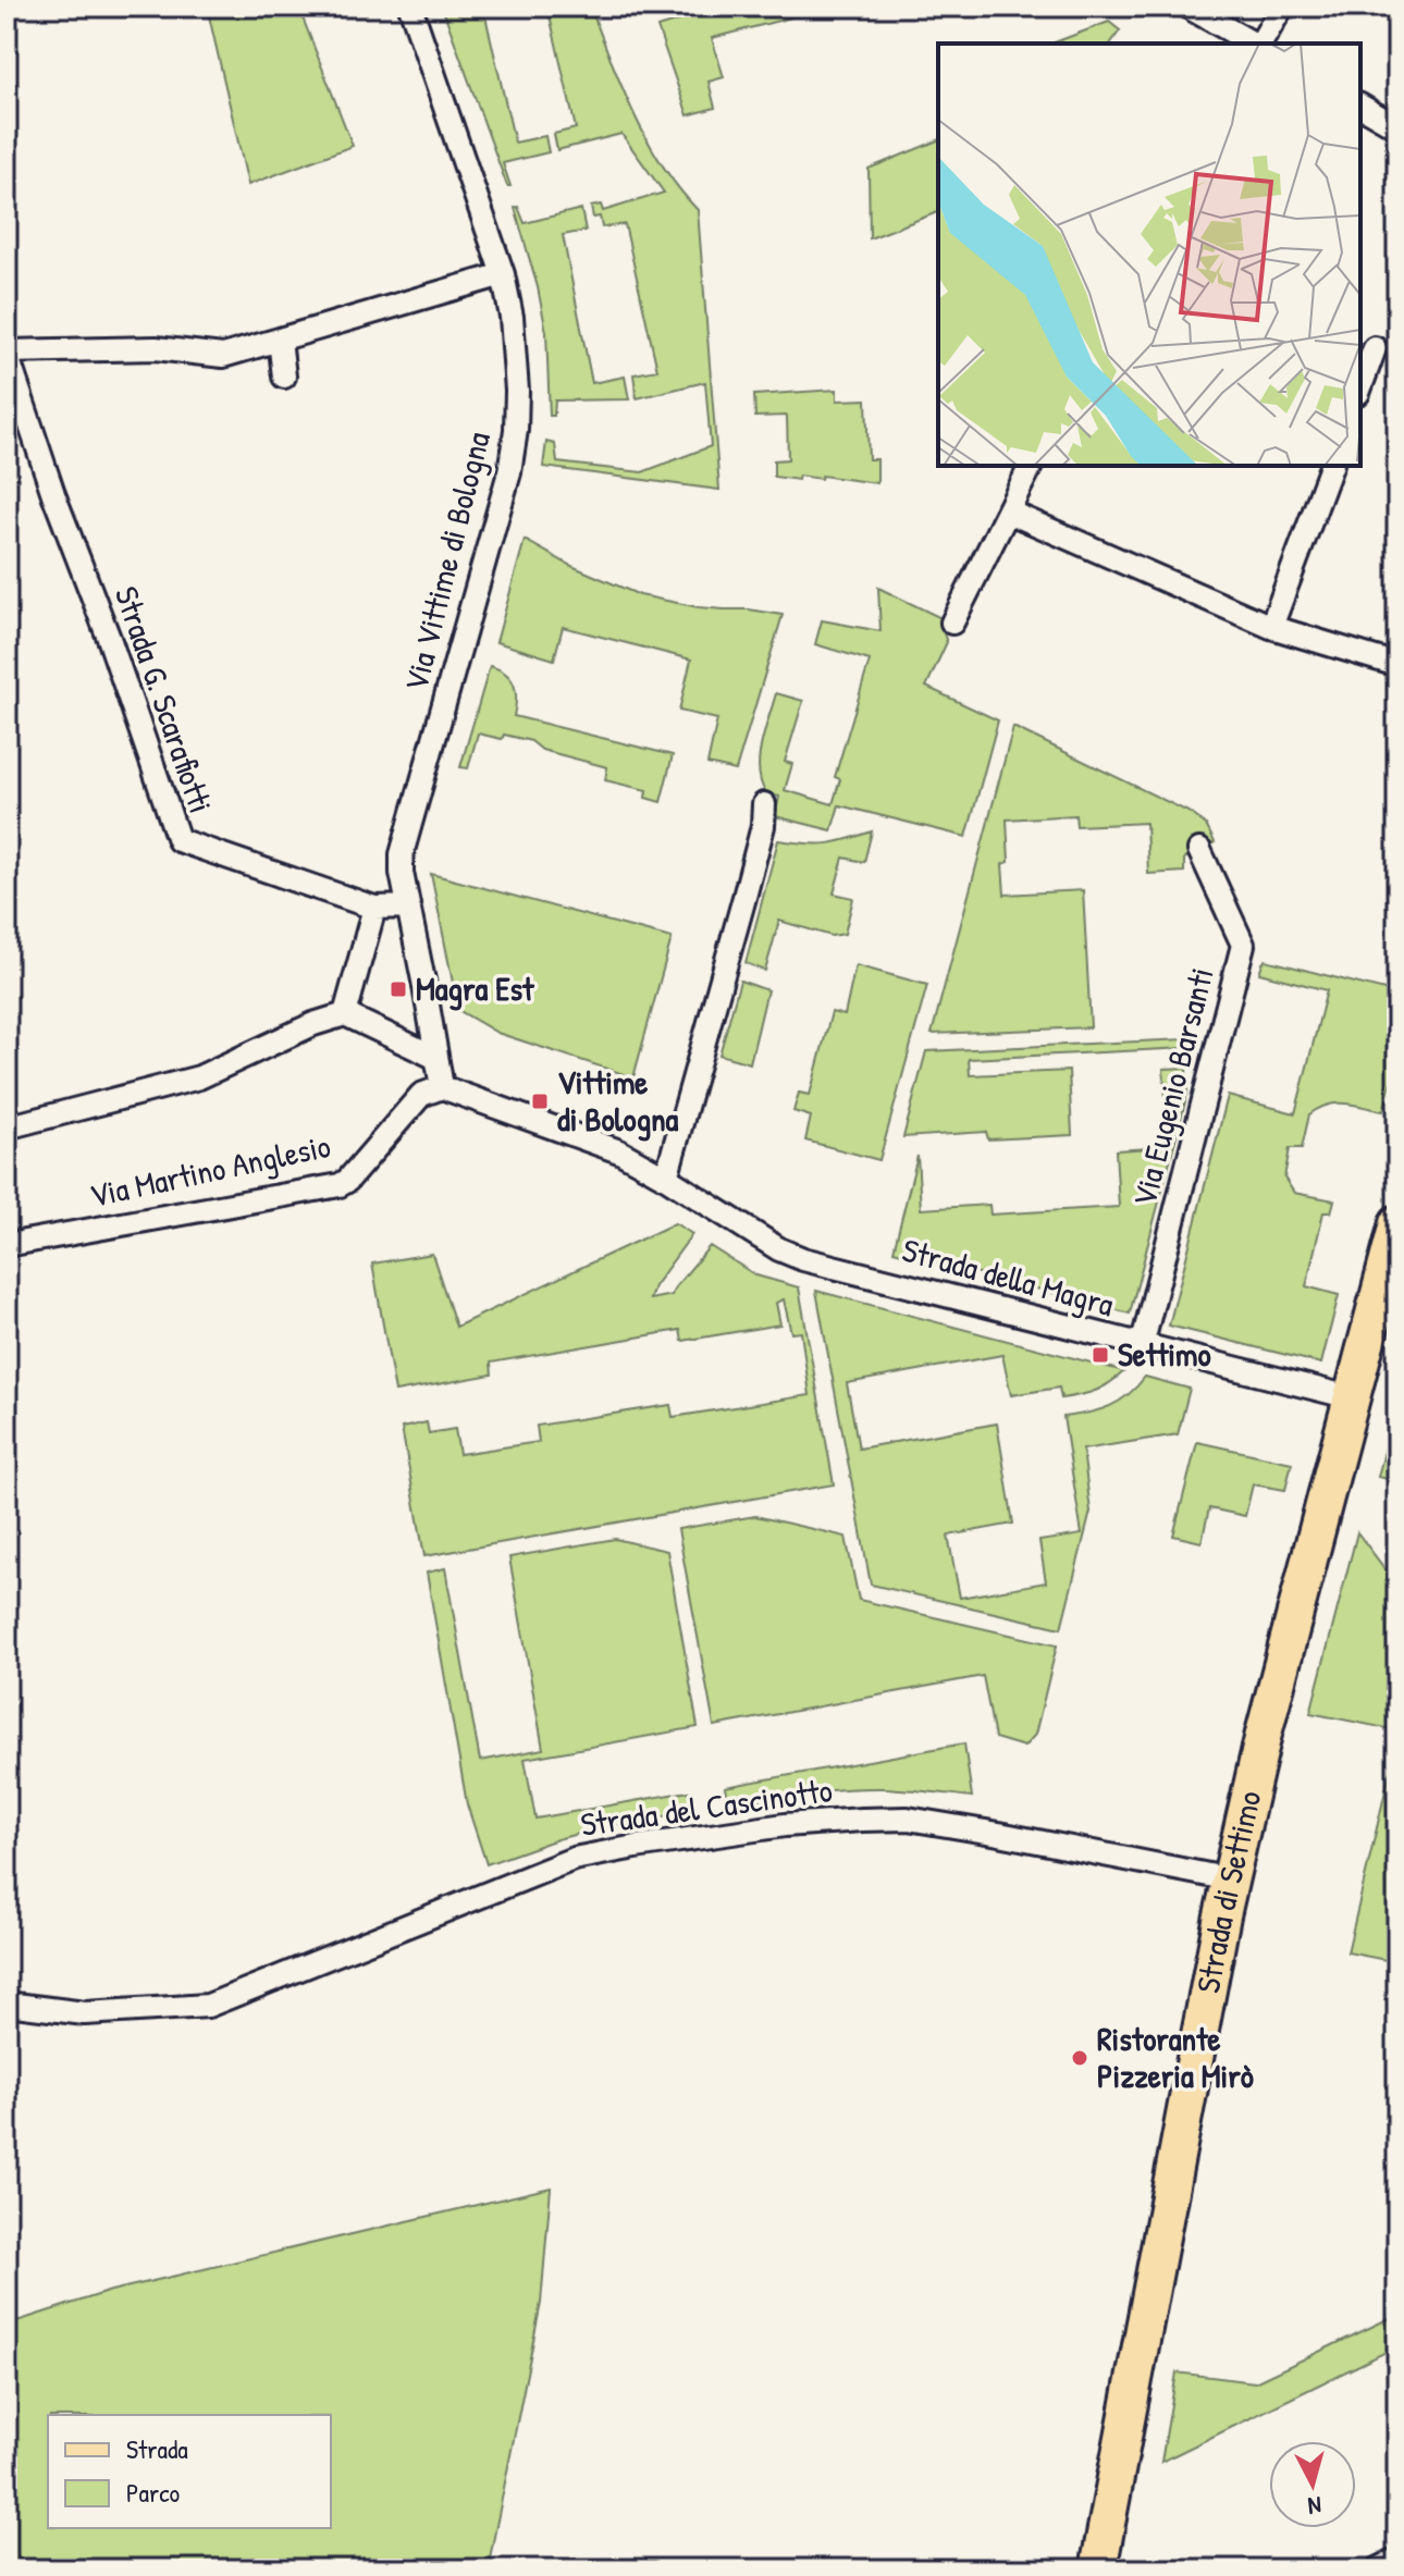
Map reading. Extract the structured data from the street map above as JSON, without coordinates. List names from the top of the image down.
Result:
{
  "streets": {
    "main road": ["Strada di Settimo"],
    "street": [
      "Via Vittime di Bologna",
      "Strada G. Scarafiotti",
      "Via Eugenio Barsanti",
      "Via Martino Anglesio",
      "Strada della Magra",
      "Strada del Cascinotto"
    ]
  },
  "crossings": [
    ["Via Vittime di Bologna", "Strada G. Scarafiotti"],
    ["Via Vittime di Bologna", "Via Martino Anglesio"],
    ["Via Vittime di Bologna", "Strada della Magra"],
    ["Via Eugenio Barsanti", "Strada della Magra"],
    ["Via Martino Anglesio", "Strada della Magra"],
    ["Strada della Magra", "Strada di Settimo"],
    ["Strada del Cascinotto", "Strada di Settimo"]
  ],
  "places": {
    "transit": ["Magra Est", "Vittime di Bologna", "Settimo"],
    "other": ["Ristorante Pizzeria Mirò"]
  },
  "legend": ["Strada", "Parco"],
  "north": "bottom"
}
